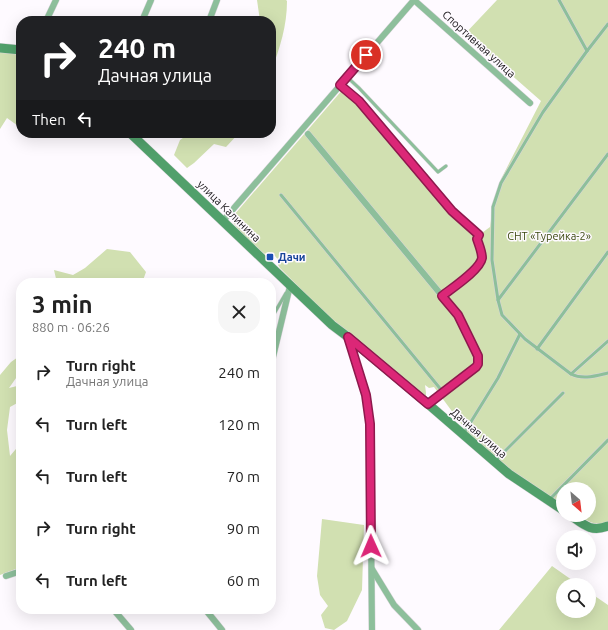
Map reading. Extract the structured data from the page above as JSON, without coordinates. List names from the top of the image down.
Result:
{
  "streets": {
    "street": ["Спортивная улица", "улица Калинина", "Дачная улица"]
  },
  "crossings": [
    ["улица Калинина", "Дачная улица"]
  ],
  "parks": ["СНТ «Турейка-2»"],
  "places": {
    "transit": ["Дачи"]
  },
  "north": "bottom right",
  "page": {
    "turn": ["240 m", "Дачная улица"],
    "then": "Then",
    "heading": ["3 min", "880 m · 06:26"],
    "list": [
      {
        "name": "Turn right",
        "note": "Дачная улица",
        "value": "240 m"
      },
      {
        "name": "Turn left",
        "value": "120 m"
      },
      {
        "name": "Turn left",
        "value": "70 m"
      },
      {
        "name": "Turn right",
        "value": "90 m"
      },
      {
        "name": "Turn left",
        "value": "60 m"
      }
    ]
  }
}
